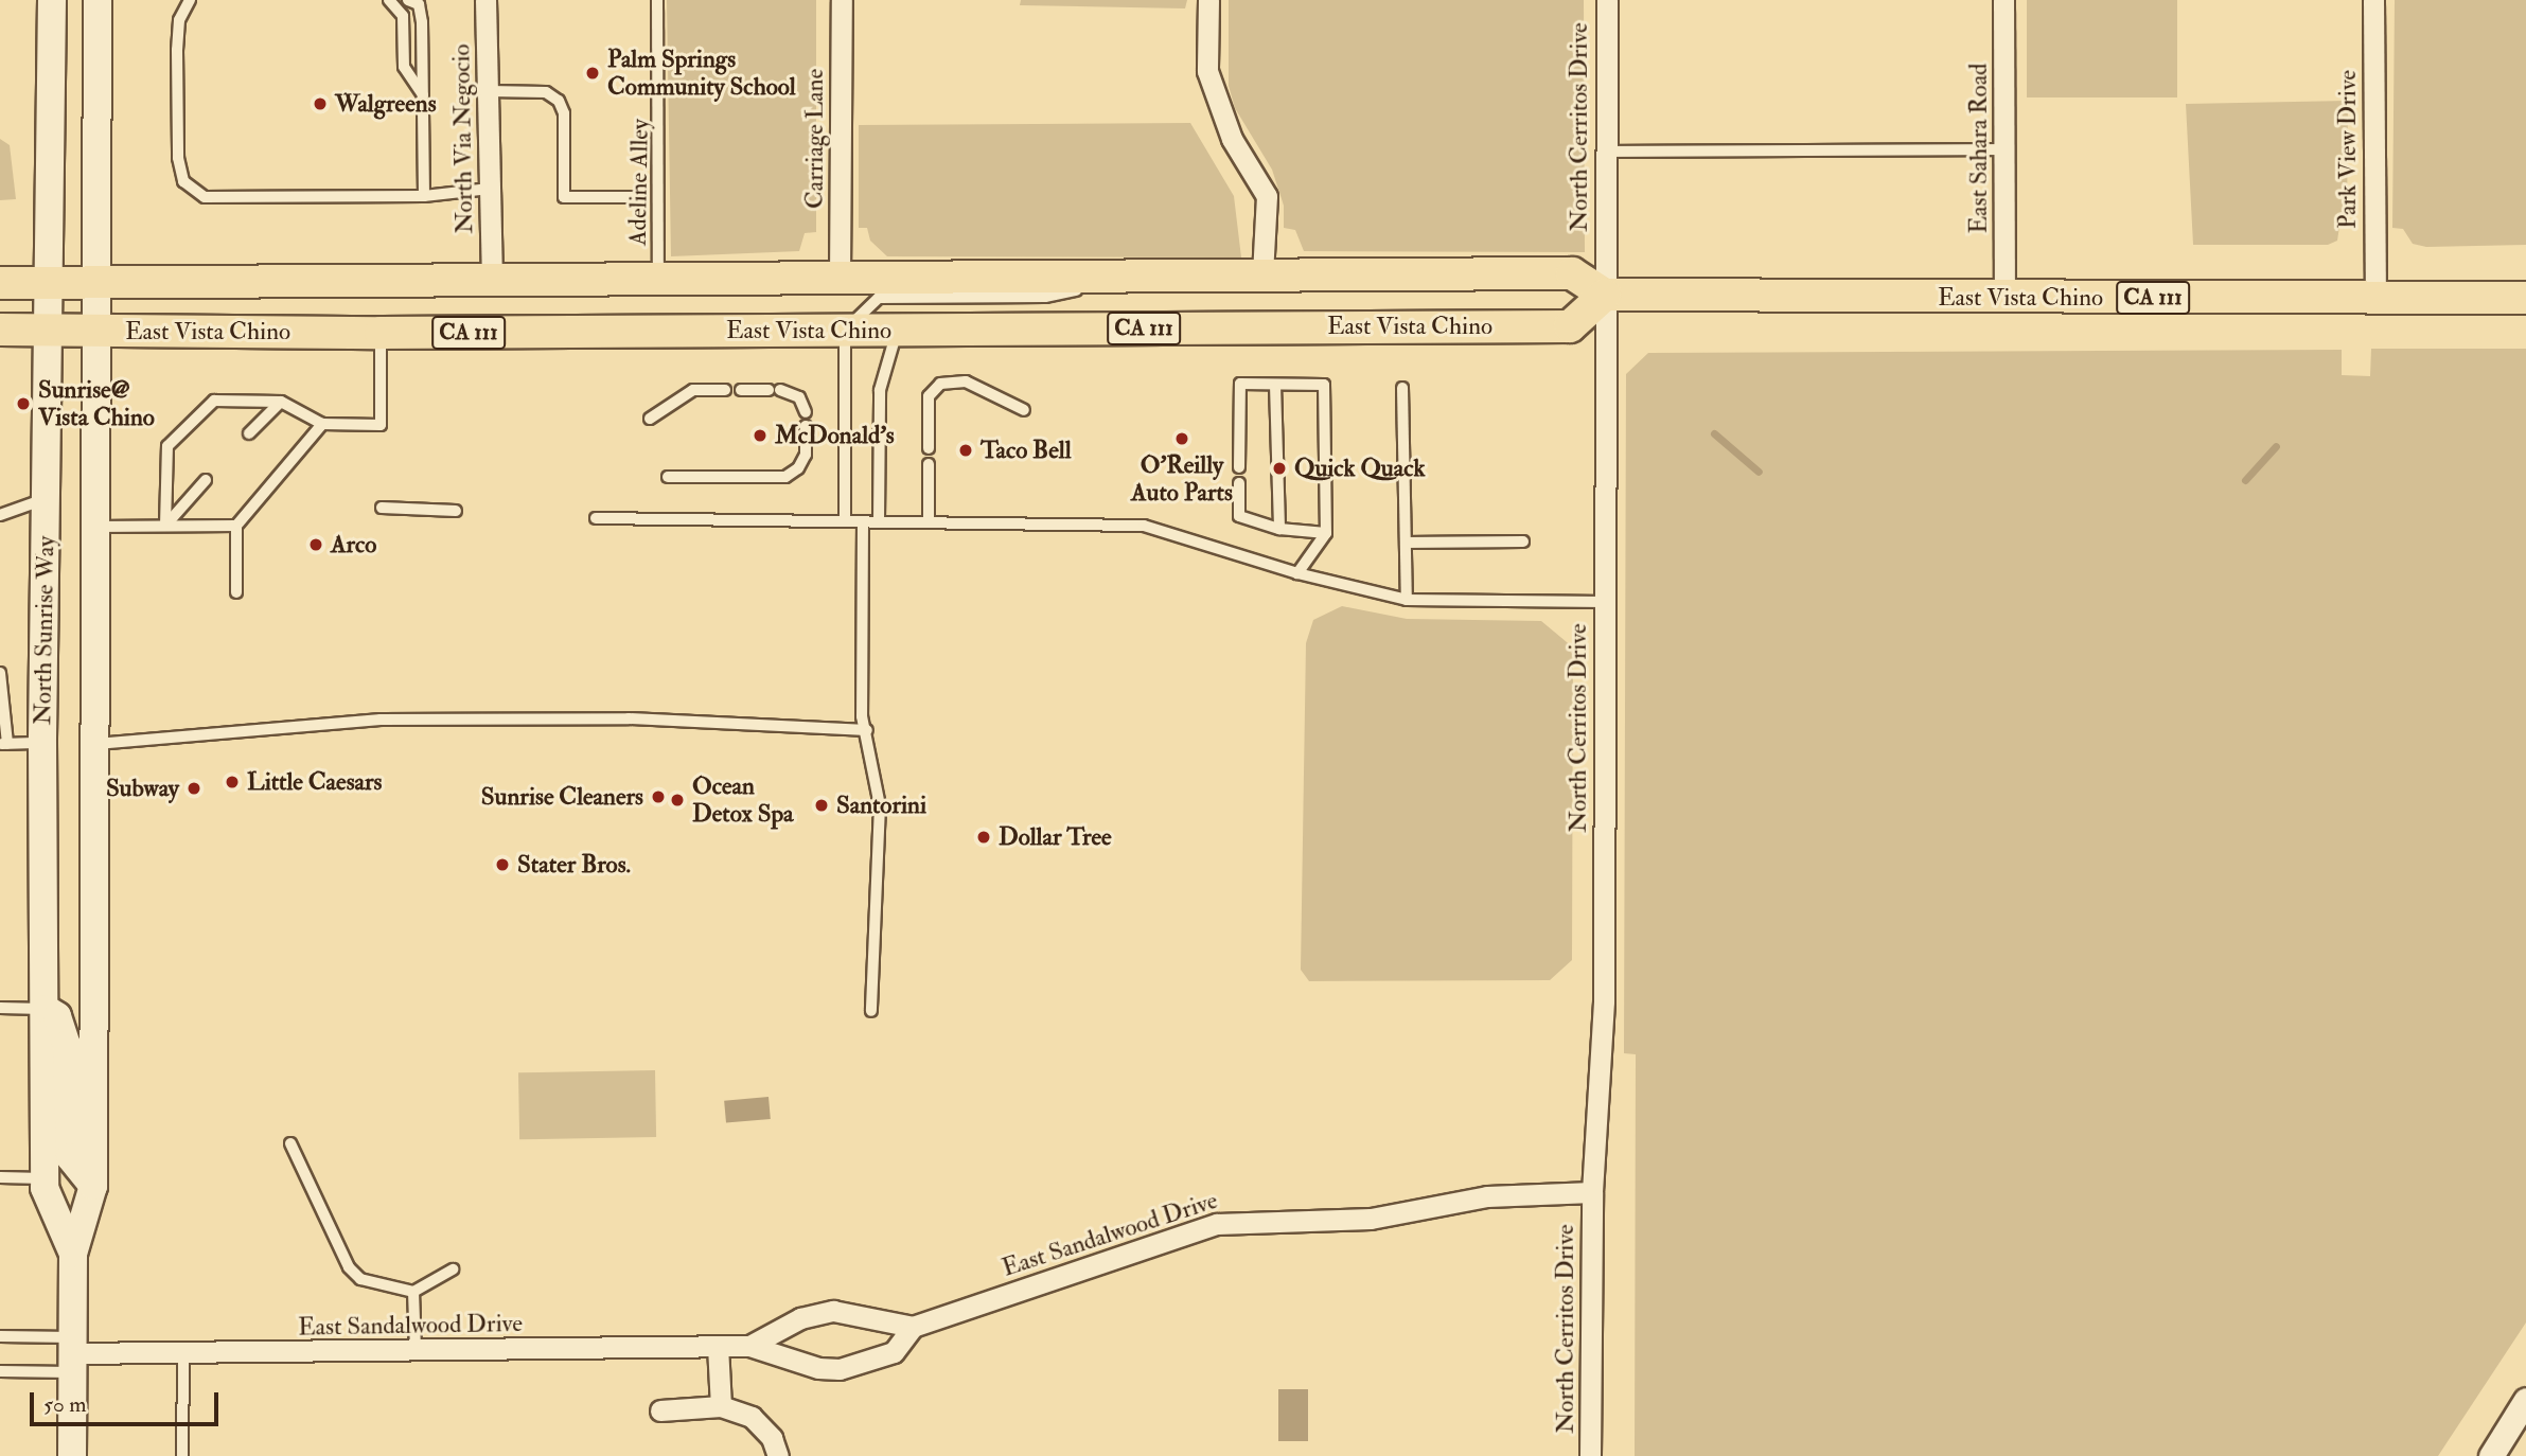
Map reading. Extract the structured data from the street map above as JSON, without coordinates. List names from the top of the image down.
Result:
{
  "streets": {
    "main road": ["East Vista Chino", "CA 111", "North Sunrise Way"],
    "street": [
      "North Cerritos Drive",
      "North Via Negocio",
      "Carriage Lane",
      "East Sahara Road",
      "Park View Drive",
      "East Sandalwood Drive"
    ],
    "lane": ["Adeline Alley"]
  },
  "crossings": [
    ["North Cerritos Drive", "East Vista Chino"],
    ["North Cerritos Drive", "East Sandalwood Drive"],
    ["North Via Negocio", "East Vista Chino"],
    ["Carriage Lane", "East Vista Chino"],
    ["East Sahara Road", "East Vista Chino"],
    ["Park View Drive", "East Vista Chino"],
    ["Adeline Alley", "East Vista Chino"],
    ["East Vista Chino", "North Sunrise Way"],
    ["North Sunrise Way", "East Sandalwood Drive"]
  ],
  "places": [
    "Palm Springs Community School",
    "Walgreens",
    "Sunrise@ Vista Chino",
    "McDonald's",
    "O'Reilly Auto Parts",
    "Taco Bell",
    "Quick Quack",
    "Arco",
    "Little Caesars",
    "Subway",
    "Sunrise Cleaners",
    "Ocean Detox Spa",
    "Santorini",
    "Dollar Tree",
    "Stater Bros."
  ],
  "scale_bar": "50 m"
}
